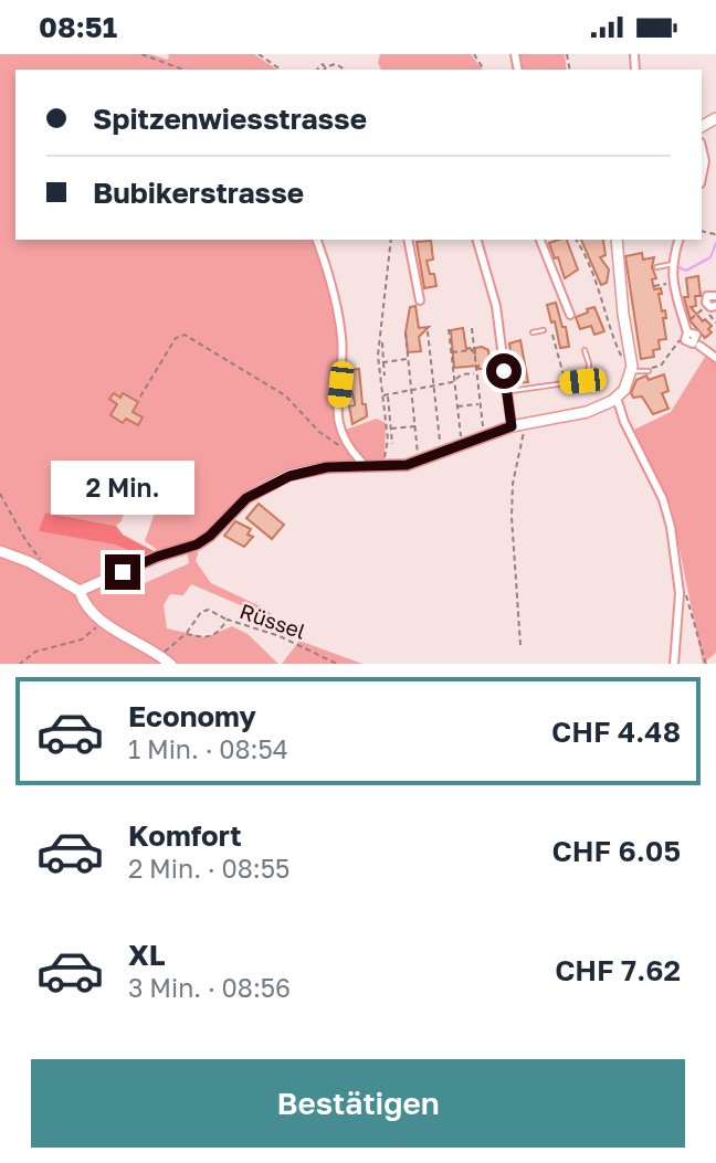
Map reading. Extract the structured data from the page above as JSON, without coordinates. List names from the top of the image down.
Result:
{
  "streets": {
    "path": ["Rüssel"]
  },
  "page": {
    "status": "08:51",
    "banner": ["Spitzenwiesstrasse", "Bubikerstrasse"],
    "bubble": "2 Min.",
    "list": [
      {
        "name": "Economy",
        "note": "1 Min. · 08:54",
        "value": "CHF 4.48"
      },
      {
        "name": "Komfort",
        "note": "2 Min. · 08:55",
        "value": "CHF 6.05"
      },
      {
        "name": "XL",
        "note": "3 Min. · 08:56",
        "value": "CHF 7.62"
      }
    ],
    "buttons": "Bestätigen"
  }
}
